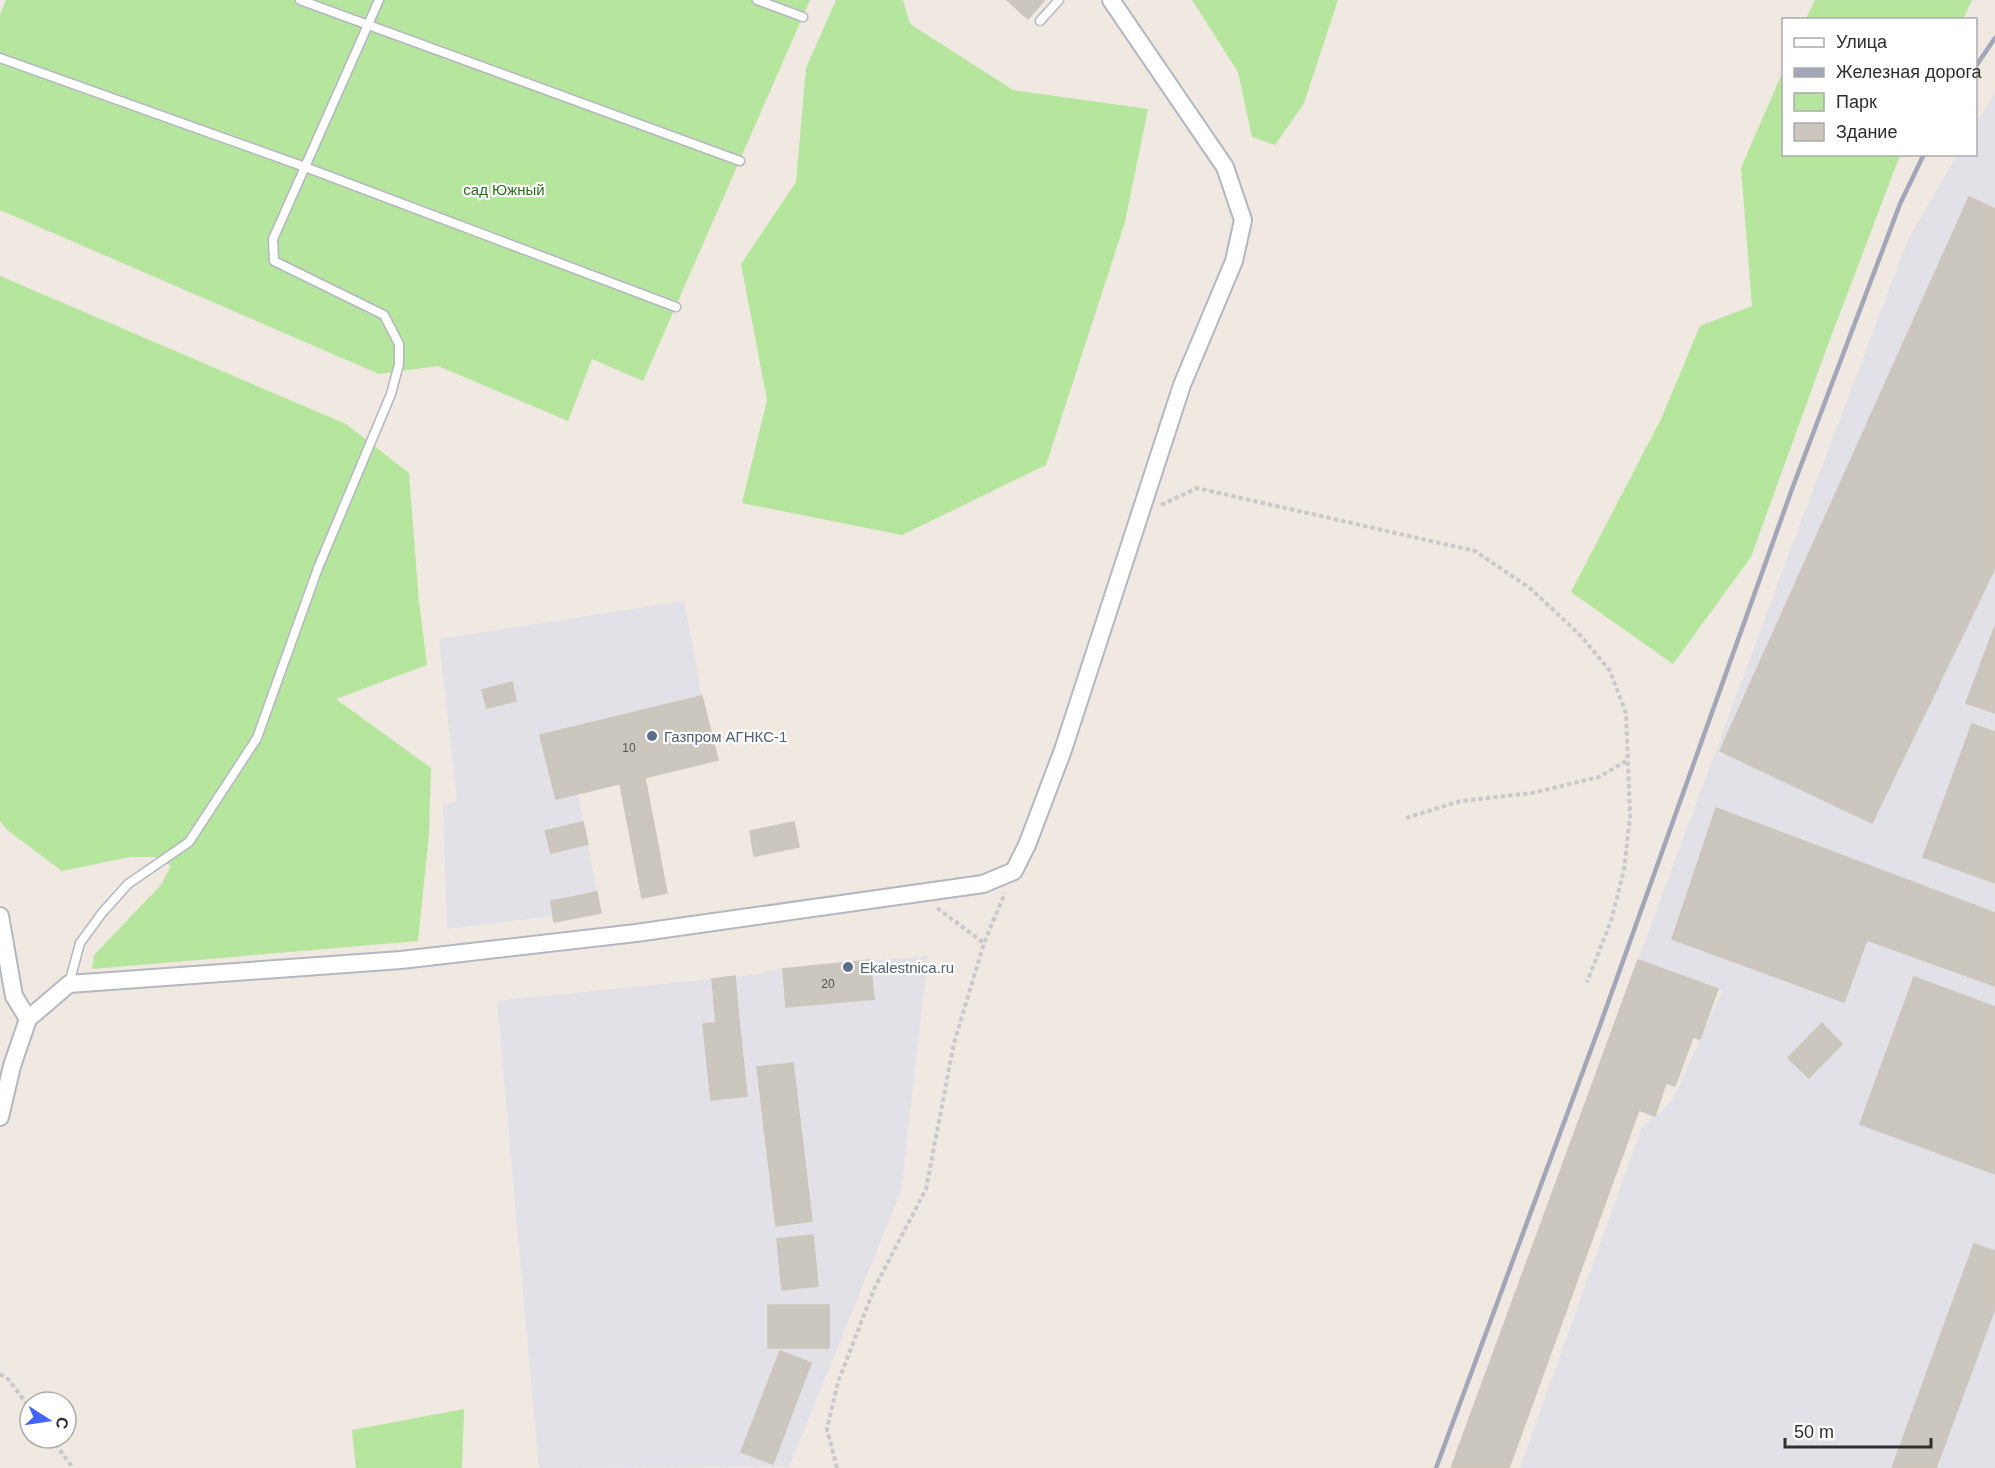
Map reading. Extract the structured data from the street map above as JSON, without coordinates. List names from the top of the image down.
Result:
{
  "parks": ["сад Южный"],
  "places": ["Газпром АГНКС-1", "Ekalestnica.ru"],
  "house_numbers": ["10", "20"],
  "legend": [
    "Улица",
    "Железная дорога",
    "Парк",
    "Здание"
  ],
  "scale_bar": "50 m",
  "north": "right"
}
